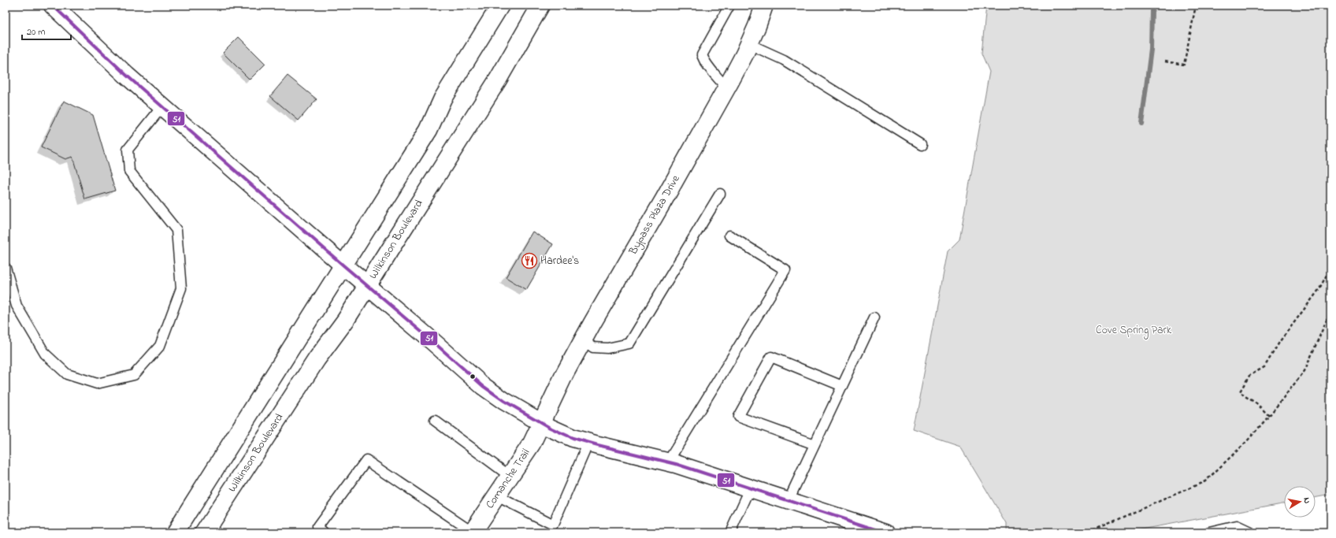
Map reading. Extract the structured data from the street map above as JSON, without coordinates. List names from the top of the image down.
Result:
{
  "streets": {
    "main road": ["Bypass Plaza Drive", "Wilkinson Boulevard", "Comanche Trail"]
  },
  "crossings": [
    ["Bypass Plaza Drive", "Comanche Trail"]
  ],
  "parks": ["Cove Spring Park"],
  "places": {
    "restaurant": ["Hardee's"]
  },
  "lines": ["transit line 51"],
  "scale_bar": "20 m",
  "north": "right"
}
